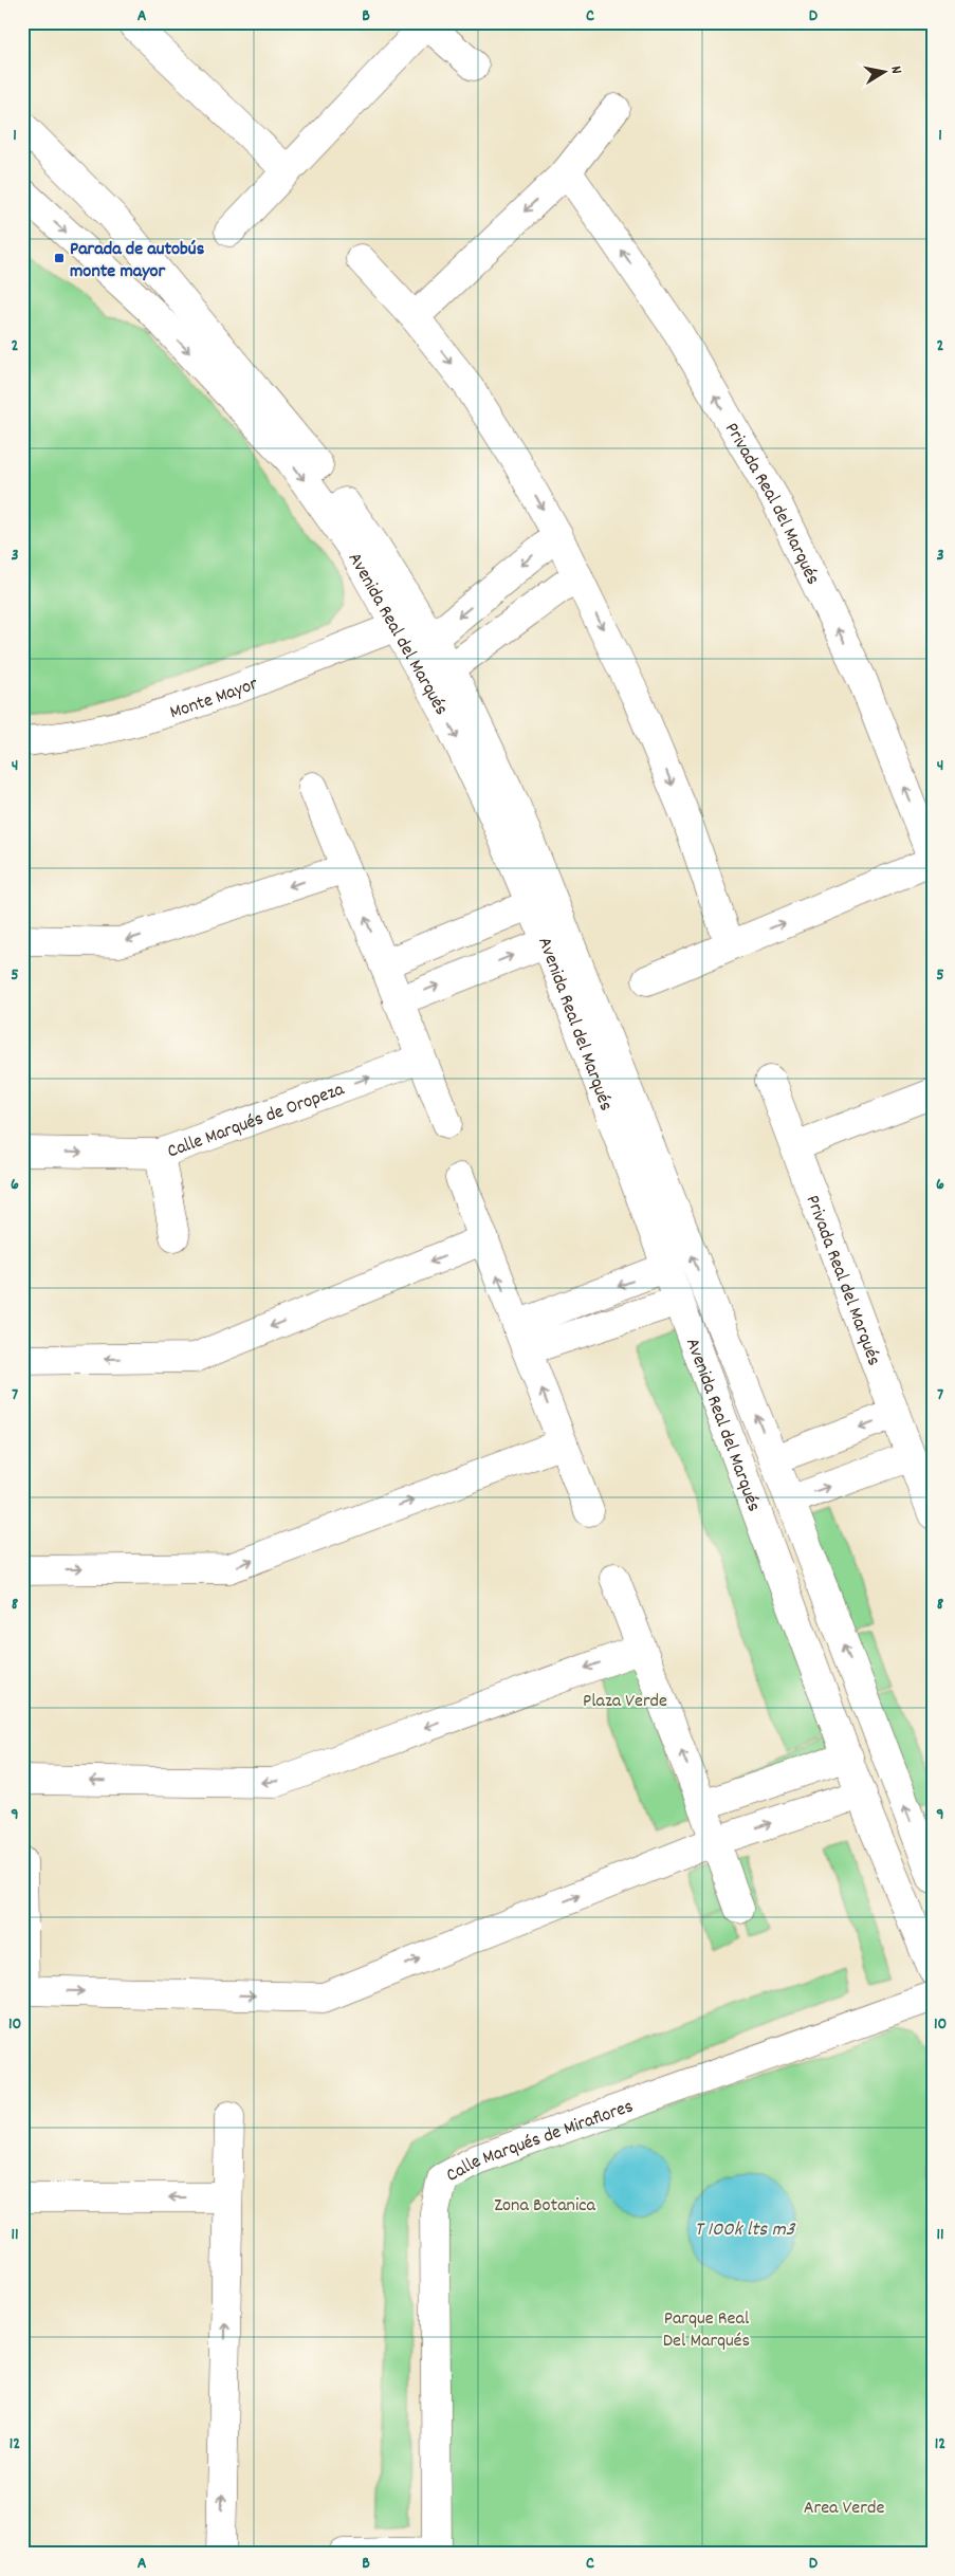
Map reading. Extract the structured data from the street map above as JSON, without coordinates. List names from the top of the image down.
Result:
{
  "streets": {
    "street": [
      "Privada Real del Marqués",
      "Avenida Real del Marqués",
      "Monte Mayor",
      "Calle Marqués de Oropeza",
      "Calle Marqués de Miraflores"
    ]
  },
  "crossings": [
    ["Avenida Real del Marqués", "Monte Mayor"]
  ],
  "water": ["T 100k lts m3"],
  "parks": [
    "Plaza Verde",
    "Zona Botanica",
    "Parque Real Del Marqués",
    "Area Verde"
  ],
  "places": {
    "transit": ["Parada de autobús monte mayor"]
  },
  "north": "right",
  "grid": {
    "columns": [
      "A",
      "B",
      "C",
      "D"
    ],
    "rows": [
      "1",
      "2",
      "3",
      "4",
      "5",
      "6",
      "7",
      "8",
      "9",
      "10",
      "11",
      "12"
    ]
  }
}
